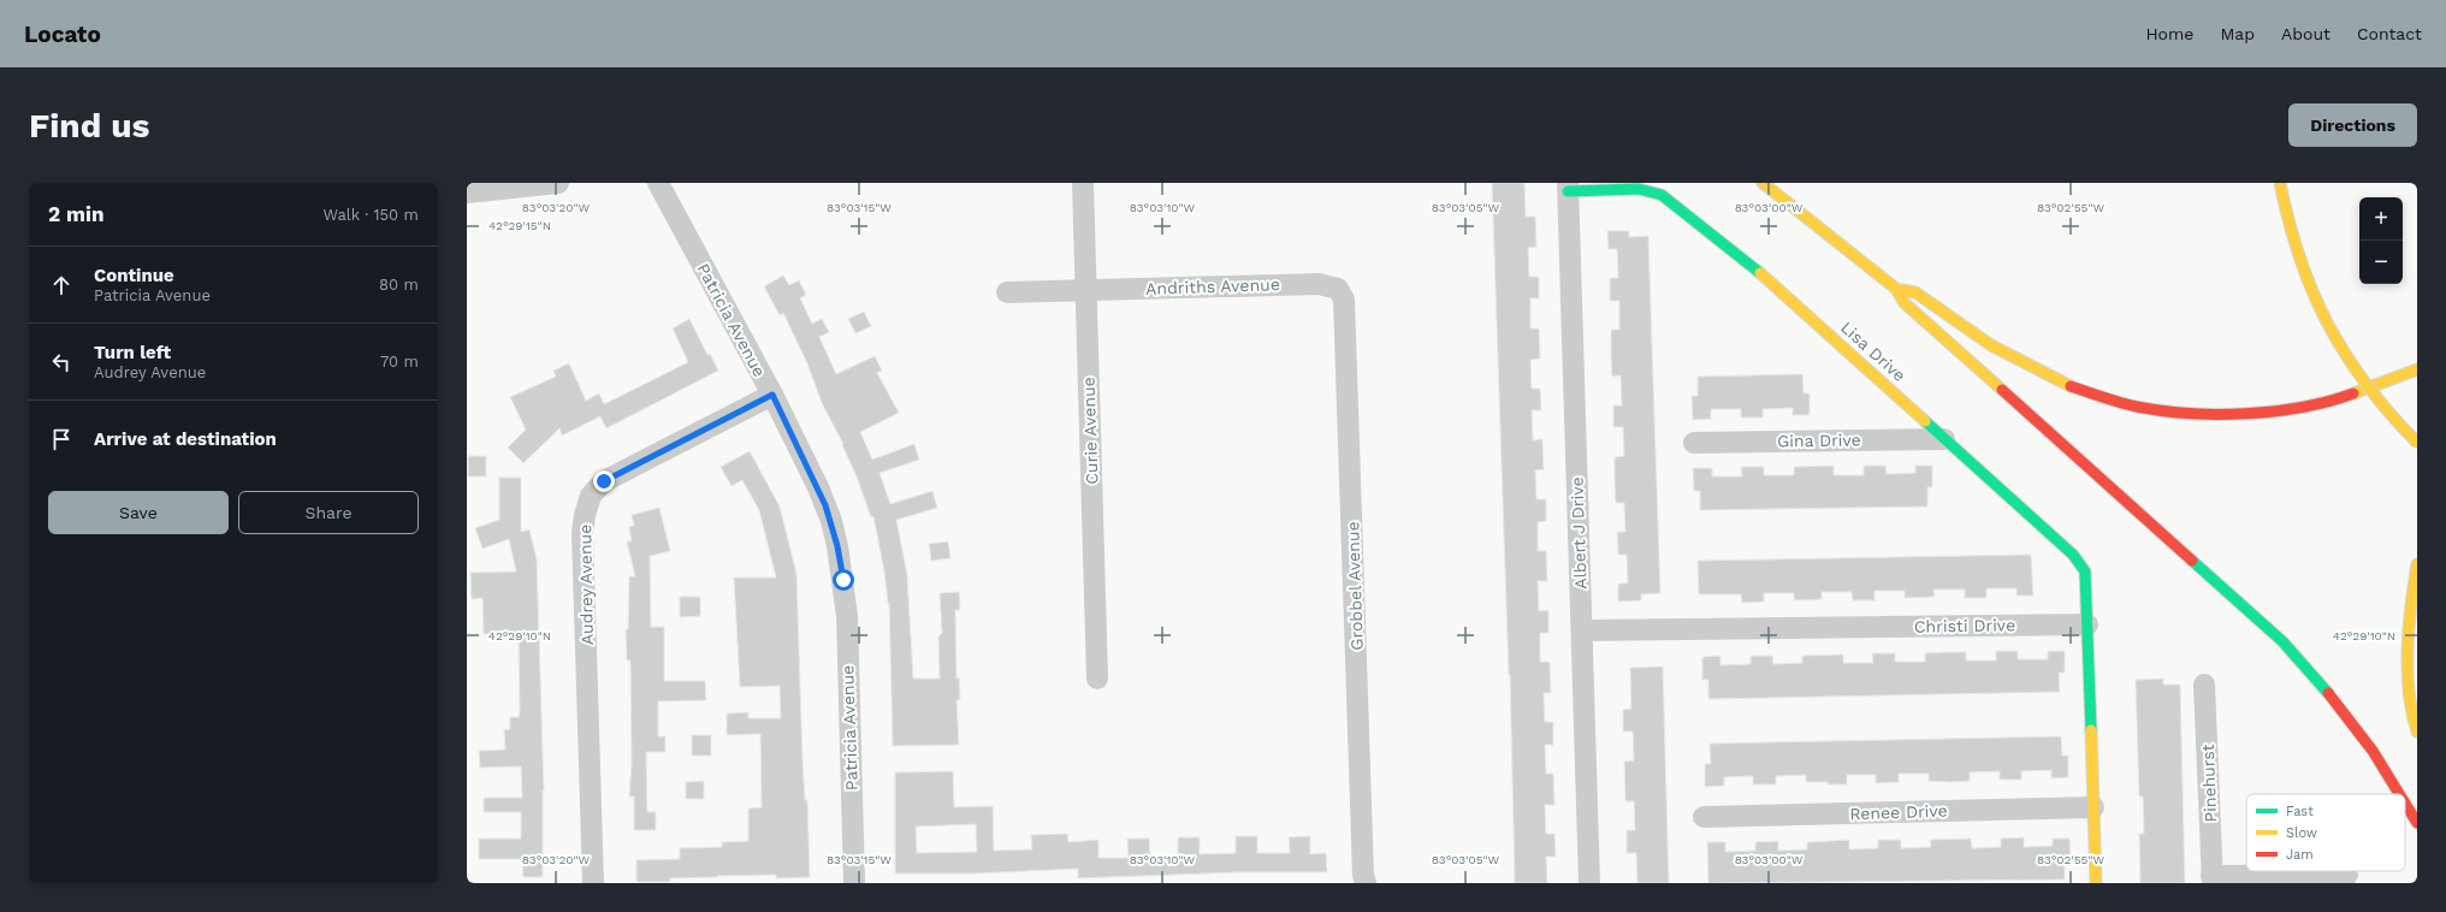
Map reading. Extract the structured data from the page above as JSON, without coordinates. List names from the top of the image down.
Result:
{
  "streets": {
    "main road": ["Lisa Drive"],
    "street": [
      "Andriths Avenue",
      "Patricia Avenue",
      "Curie Avenue",
      "Gina Drive",
      "Albert J Drive",
      "Audrey Avenue",
      "Grobbel Avenue",
      "Christi Drive",
      "Pinehurst",
      "Renee Drive"
    ]
  },
  "crossings": [
    ["Andriths Avenue", "Curie Avenue"],
    ["Andriths Avenue", "Grobbel Avenue"],
    ["Patricia Avenue", "Audrey Avenue"],
    ["Lisa Drive", "Gina Drive"],
    ["Lisa Drive", "Albert J Drive"],
    ["Lisa Drive", "Christi Drive"],
    ["Albert J Drive", "Christi Drive"]
  ],
  "legend": ["Fast", "Slow", "Jam"],
  "page": {
    "header": "Locato",
    "nav": [
      "Home",
      "Map",
      "About",
      "Contact"
    ],
    "buttons": [
      "Directions",
      ["Save", "Share"]
    ],
    "title": "Find us",
    "heading": ["2 min", "Walk · 150 m"],
    "map_buttons": ["+", "−"],
    "list": [
      ["Continue", "Patricia Avenue", "80 m"],
      ["Turn left", "Audrey Avenue", "70 m"],
      "Arrive at destination"
    ]
  },
  "coordinates": [
    "83°03'20\"W",
    "83°03'15\"W",
    "83°03'10\"W",
    "83°03'05\"W",
    "83°03'00\"W",
    "83°02'55\"W",
    "42°29'15\"N",
    "42°29'10\"N"
  ]
}
